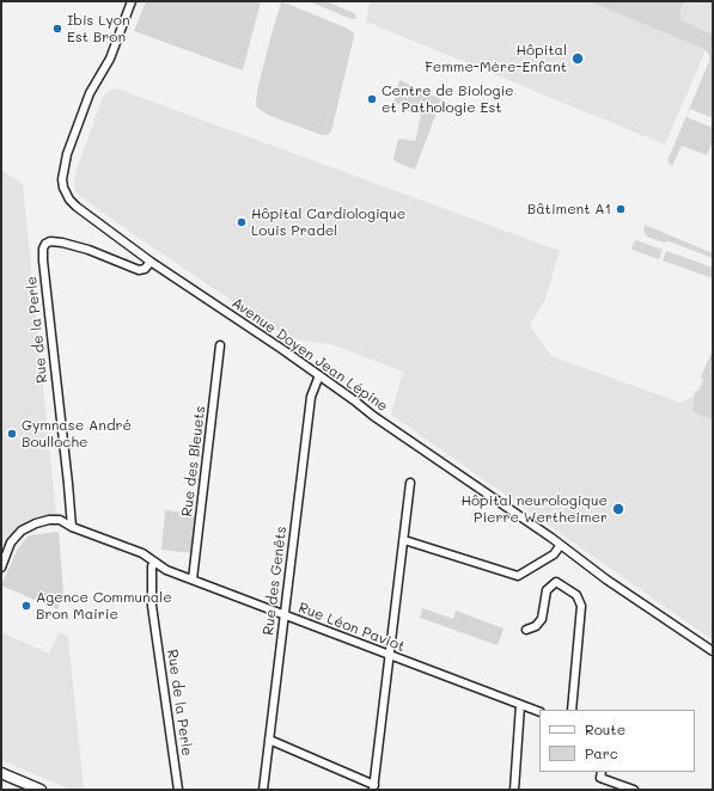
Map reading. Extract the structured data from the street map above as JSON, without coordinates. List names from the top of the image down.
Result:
{
  "streets": {
    "street": [
      "Rue de la Perle",
      "Avenue Doyen Jean Lépine",
      "Rue des Bleuets",
      "Rue des Genêts",
      "Rue Léon Paviot"
    ]
  },
  "crossings": [
    ["Rue de la Perle", "Avenue Doyen Jean Lépine"],
    ["Rue de la Perle", "Rue Léon Paviot"],
    ["Avenue Doyen Jean Lépine", "Rue des Genêts"],
    ["Rue des Bleuets", "Rue Léon Paviot"],
    ["Rue des Genêts", "Rue Léon Paviot"]
  ],
  "places": [
    "Ibis Lyon Est Bron",
    "Hôpital Femme-Mère-Enfant",
    "Centre de Biologie et Pathologie Est",
    "Bâtiment A1",
    "Hôpital Cardiologique Louis Pradel",
    "Gymnase André Boulloche",
    "Hôpital neurologique Pierre Wertheimer",
    "Agence Communale Bron Mairie"
  ],
  "legend": ["Route", "Parc"]
}
